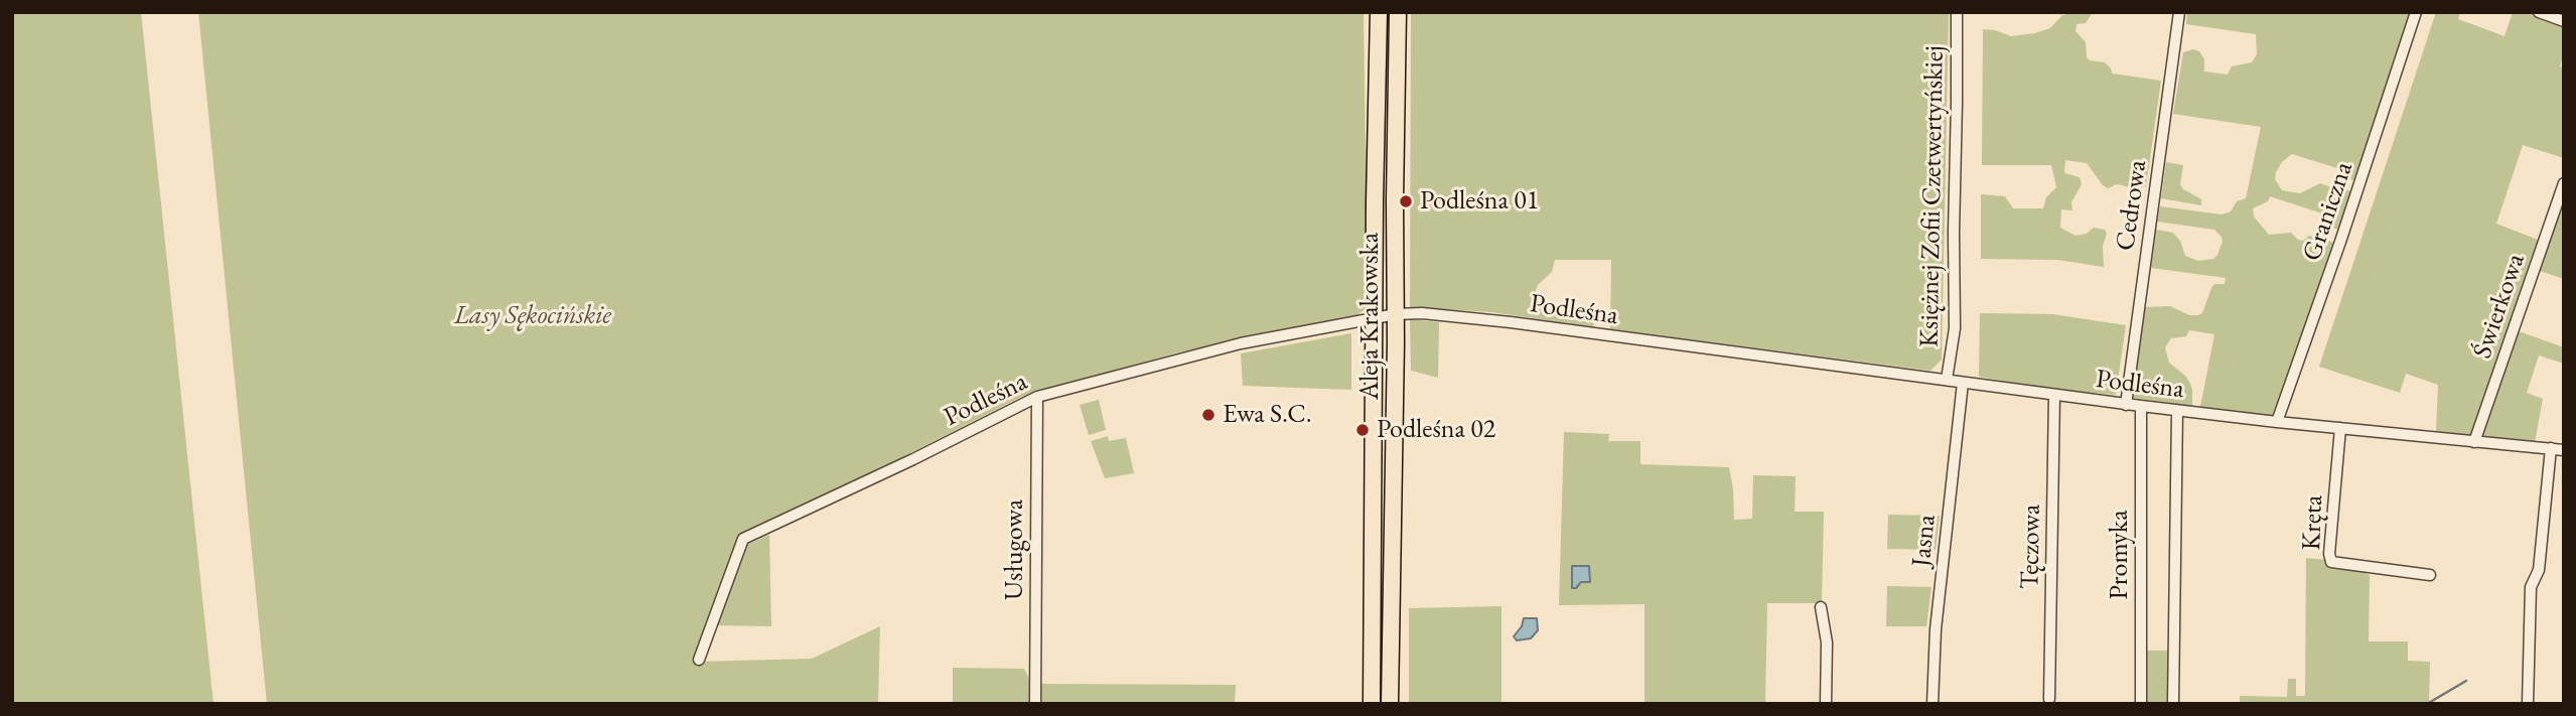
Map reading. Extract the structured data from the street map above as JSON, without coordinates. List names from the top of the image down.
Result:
{
  "streets": {
    "main road": ["Aleja Krakowska"],
    "street": [
      "Księżnej Zofii Czetwertyńskiej",
      "Cedrowa",
      "Graniczna",
      "Świerkowa",
      "Podleśna",
      "Kręta",
      "Jasna",
      "Tęczowa",
      "Usługowa",
      "Promyka"
    ]
  },
  "crossings": [
    ["Księżnej Zofii Czetwertyńskiej", "Podleśna"],
    ["Cedrowa", "Podleśna"],
    ["Graniczna", "Podleśna"],
    ["Świerkowa", "Podleśna"],
    ["Podleśna", "Aleja Krakowska"],
    ["Podleśna", "Kręta"],
    ["Podleśna", "Jasna"],
    ["Podleśna", "Tęczowa"],
    ["Podleśna", "Usługowa"],
    ["Podleśna", "Promyka"]
  ],
  "parks": ["Lasy Sękocińskie"],
  "places": ["Podleśna 01", "Ewa S.C.", "Podleśna 02"]
}
